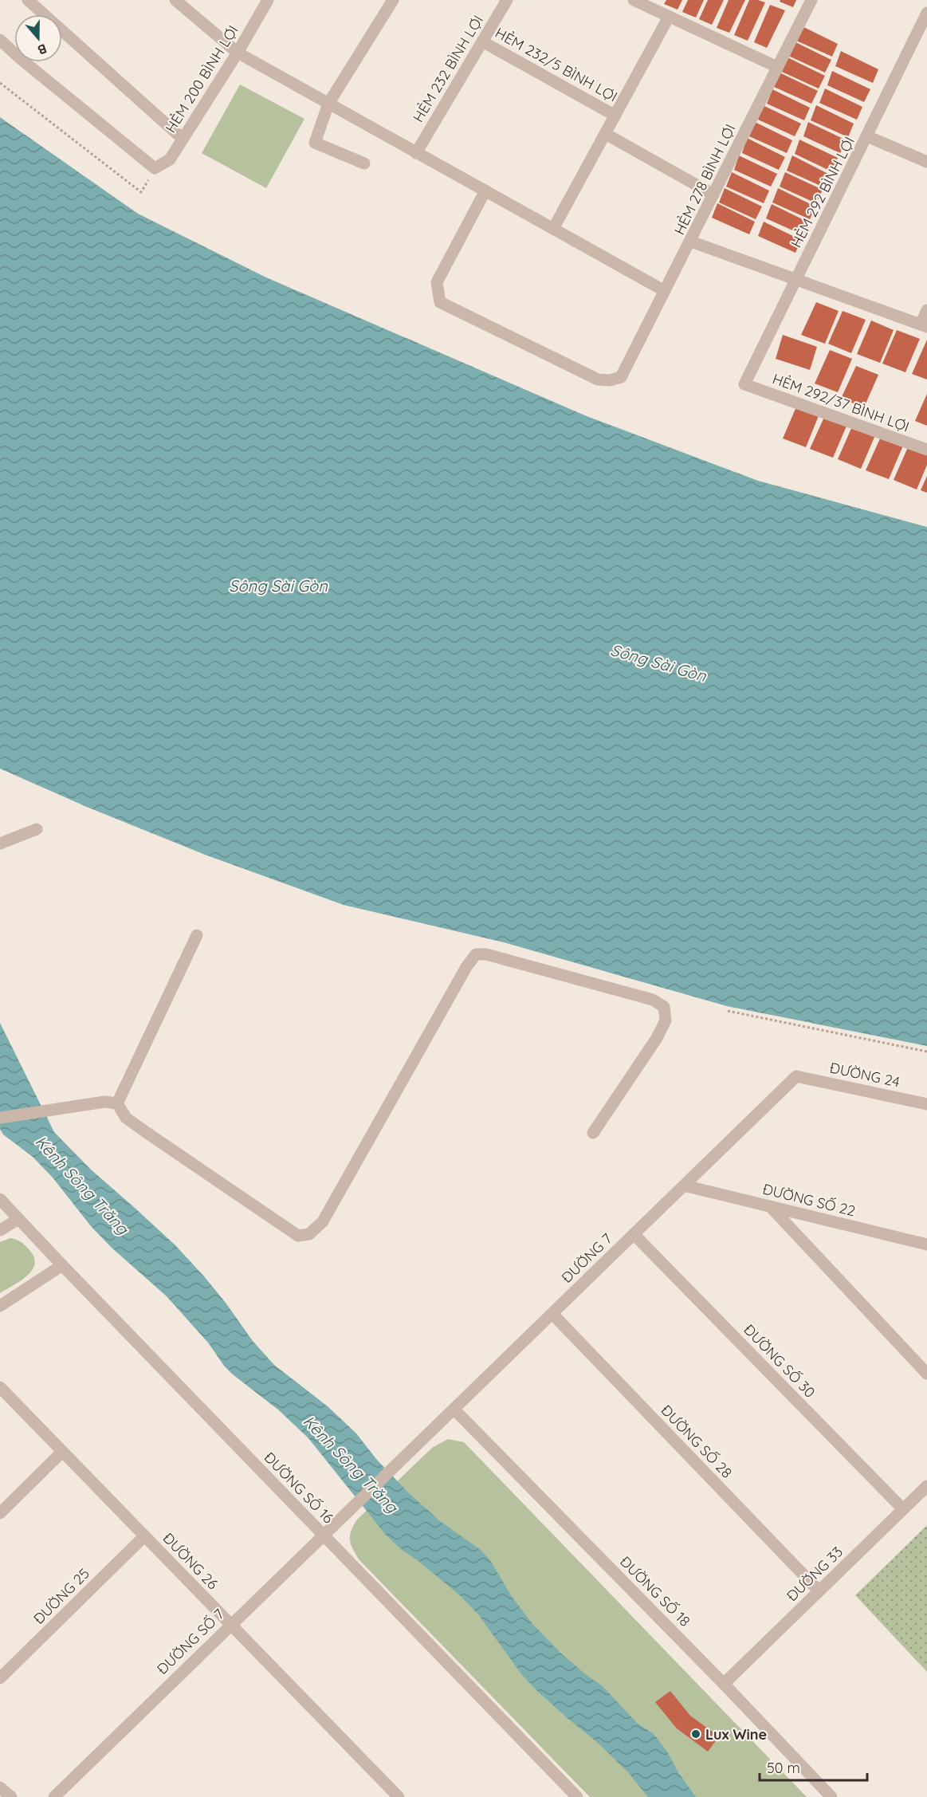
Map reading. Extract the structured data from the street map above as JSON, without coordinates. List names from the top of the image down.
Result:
{
  "streets": {
    "street": [
      "HẺM 232/5 BÌNH LỢI",
      "HẺM 232 BÌNH LỢI",
      "HẺM 200 BÌNH LỢI",
      "HẺM 278 BÌNH LỢI",
      "HẺM 292 BÌNH LỢI",
      "HẺM 292/37 BÌNH LỢI",
      "ĐƯỜNG 24",
      "ĐƯỜNG SỐ 22",
      "ĐƯỜNG 7",
      "ĐƯỜNG SỐ 30",
      "ĐƯỜNG SỐ 28",
      "ĐƯỜNG SỐ 16",
      "ĐƯỜNG 26",
      "ĐƯỜNG 33",
      "ĐƯỜNG SỐ 18",
      "ĐƯỜNG 25",
      "ĐƯỜNG SỐ 7"
    ]
  },
  "crossings": [
    ["HẺM 232/5 BÌNH LỢI", "HẺM 232 BÌNH LỢI"],
    ["HẺM 292 BÌNH LỢI", "HẺM 292/37 BÌNH LỢI"],
    ["ĐƯỜNG 24", "ĐƯỜNG 7"],
    ["ĐƯỜNG SỐ 22", "ĐƯỜNG 7"],
    ["ĐƯỜNG 7", "ĐƯỜNG SỐ 30"],
    ["ĐƯỜNG 7", "ĐƯỜNG SỐ 28"],
    ["ĐƯỜNG 7", "ĐƯỜNG SỐ 18"],
    ["ĐƯỜNG 7", "ĐƯỜNG SỐ 7"],
    ["ĐƯỜNG SỐ 30", "ĐƯỜNG 33"],
    ["ĐƯỜNG SỐ 28", "ĐƯỜNG 33"],
    ["ĐƯỜNG SỐ 16", "ĐƯỜNG SỐ 7"],
    ["ĐƯỜNG 26", "ĐƯỜNG 25"],
    ["ĐƯỜNG 26", "ĐƯỜNG SỐ 7"],
    ["ĐƯỜNG 33", "ĐƯỜNG SỐ 18"]
  ],
  "water": ["Sông Sài Gòn", "Kênh Sông Trăng"],
  "places": ["Lux Wine"],
  "scale_bar": "50 m",
  "north": "bottom"
}
